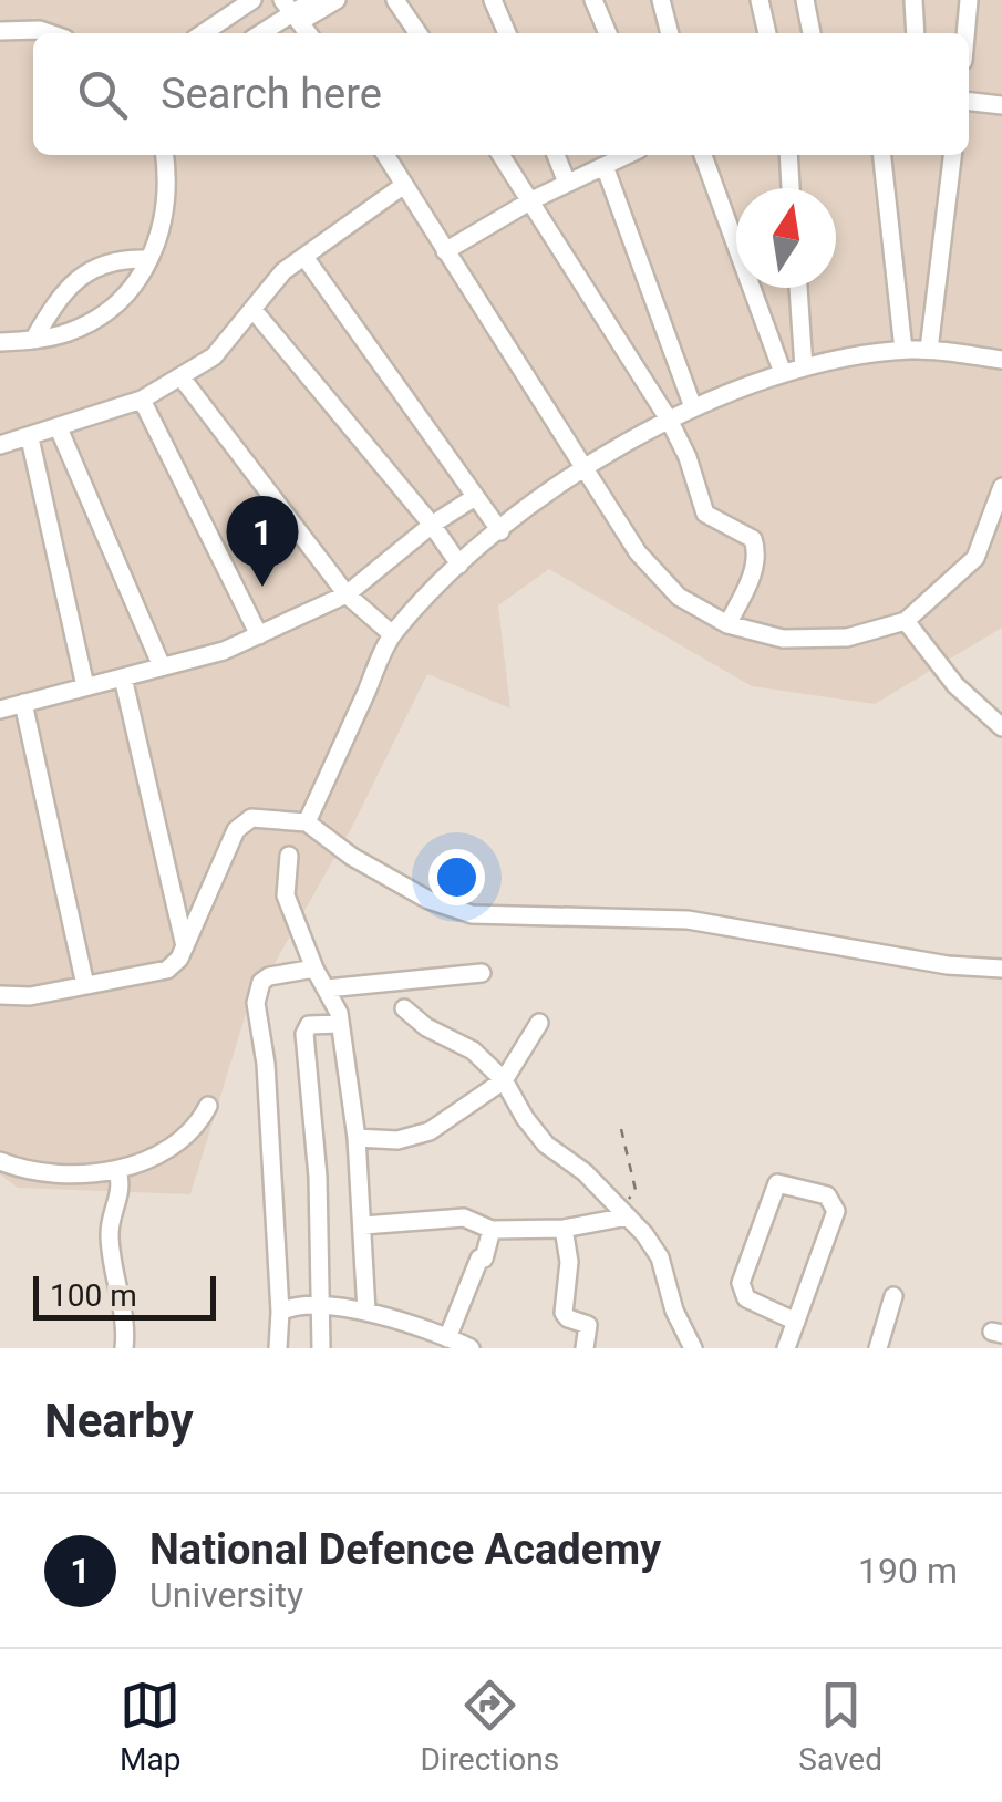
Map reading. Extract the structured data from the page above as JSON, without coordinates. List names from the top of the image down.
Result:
{
  "scale_bar": "100 m",
  "north": "top",
  "page": {
    "search": "Search here",
    "pins": "1",
    "scale": "100 m",
    "heading": "Nearby",
    "list": [
      {
        "mark": "1",
        "name": "National Defence Academy",
        "note": "University",
        "value": "190 m"
      }
    ],
    "nav": ["Map", "Directions", "Saved"]
  }
}
